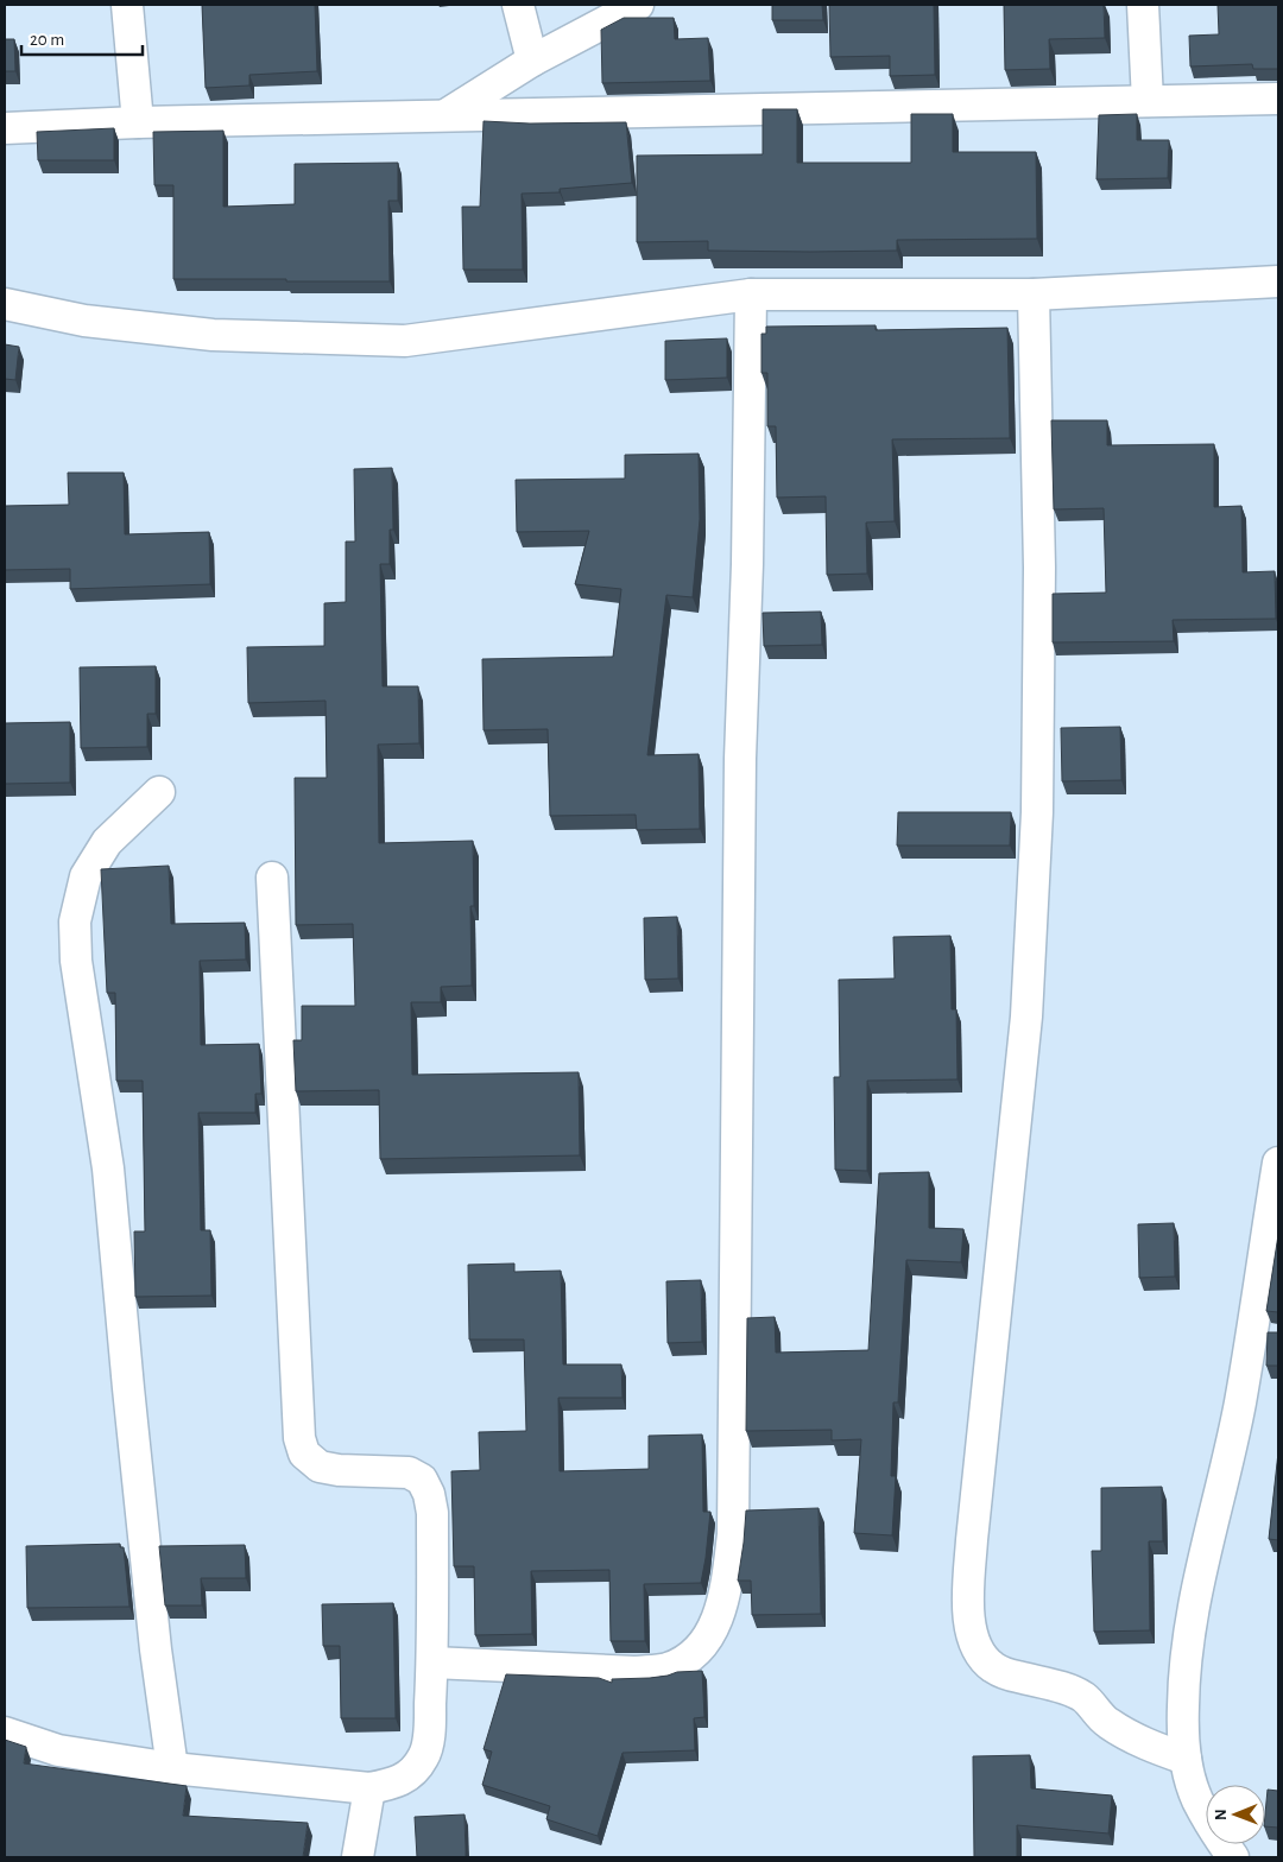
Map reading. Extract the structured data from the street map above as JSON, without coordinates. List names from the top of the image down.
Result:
{
  "scale_bar": "20 m",
  "north": "left"
}
